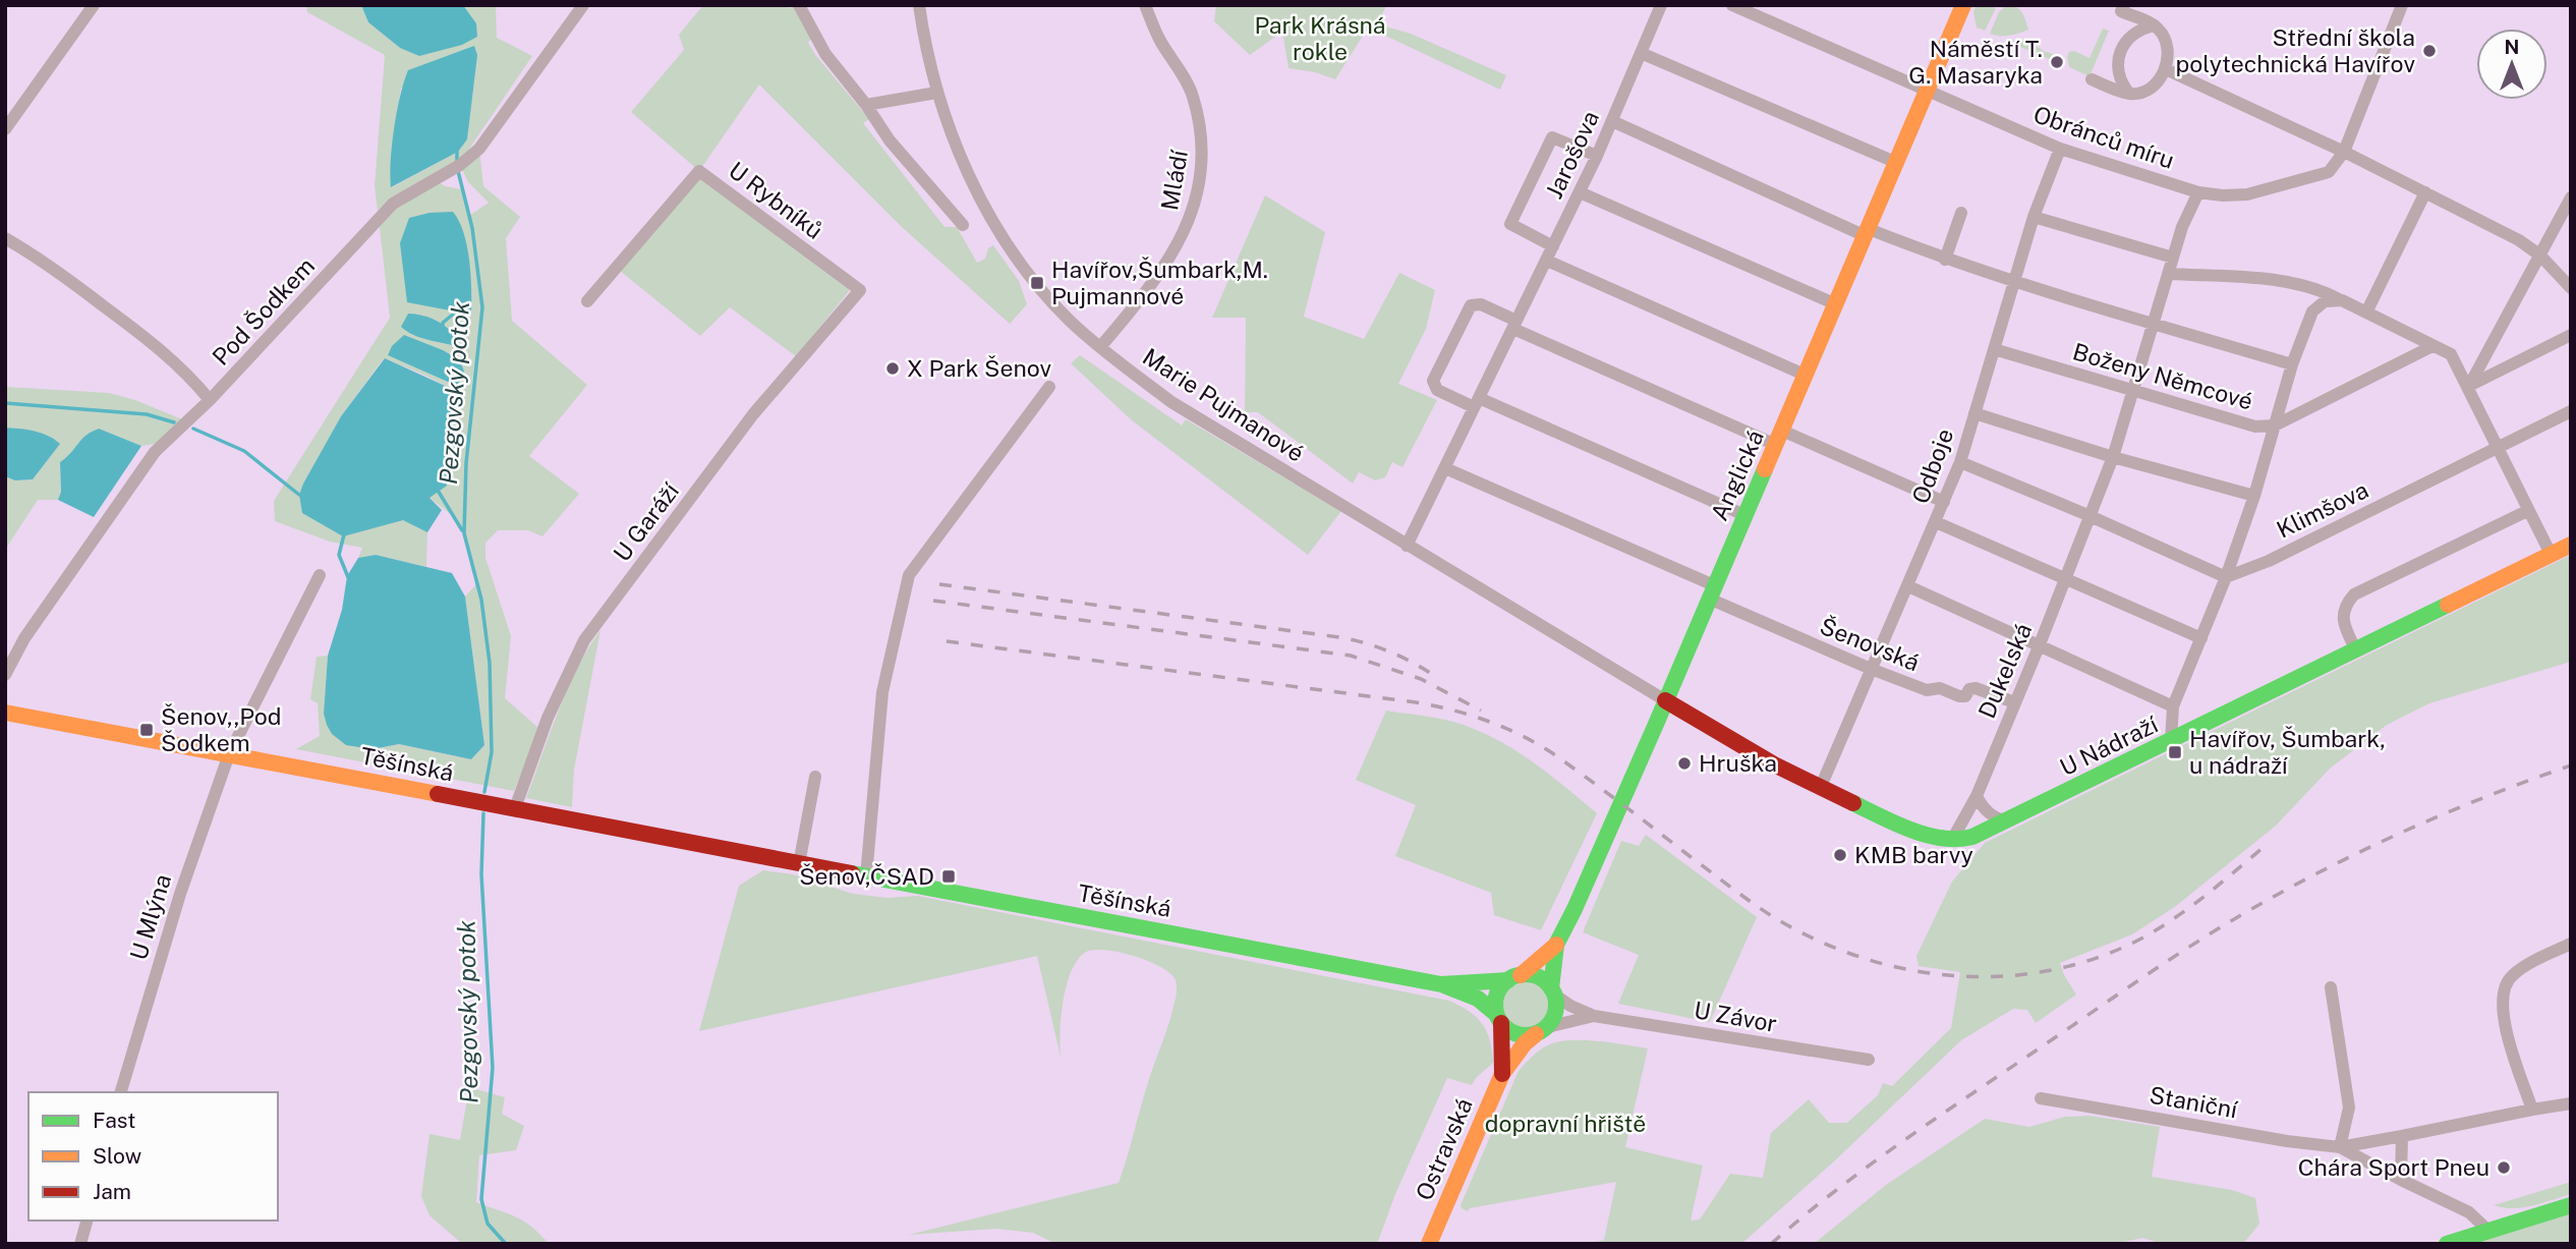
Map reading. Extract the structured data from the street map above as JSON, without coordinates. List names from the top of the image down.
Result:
{
  "streets": {
    "main road": [
      "Anglická",
      "U Nádraží",
      "Těšínská",
      "Ostravská"
    ],
    "street": [
      "Obránců míru",
      "Jarošova",
      "Mládí",
      "U Rybníků",
      "Pod Šodkem",
      "Boženy Němcové",
      "Marie Pujmanové",
      "Odboje",
      "Klimšova",
      "U Garáží",
      "Šenovská",
      "Dukelská",
      "U Mlýna",
      "U Závor",
      "Staniční"
    ]
  },
  "crossings": [
    ["Obránců míru", "Odboje"],
    ["Obránců míru", "Anglická"],
    ["Obránců míru", "Dukelská"],
    ["Jarošova", "Marie Pujmanové"],
    ["Jarošova", "Šenovská"],
    ["Mládí", "Marie Pujmanové"],
    ["U Rybníků", "U Garáží"],
    ["Boženy Němcové", "Odboje"],
    ["Boženy Němcové", "Dukelská"],
    ["Marie Pujmanové", "Anglická"],
    ["Marie Pujmanové", "U Nádraží"],
    ["Odboje", "Šenovská"],
    ["Odboje", "U Nádraží"],
    ["Anglická", "Šenovská"],
    ["Anglická", "U Nádraží"],
    ["Anglická", "Těšínská"],
    ["Anglická", "U Závor"],
    ["Anglická", "Ostravská"],
    ["U Garáží", "Těšínská"],
    ["Šenovská", "Dukelská"],
    ["Dukelská", "U Nádraží"],
    ["Těšínská", "U Mlýna"],
    ["Těšínská", "U Závor"],
    ["Těšínská", "Ostravská"],
    ["U Závor", "Ostravská"]
  ],
  "water": ["Pezgovský potok"],
  "parks": ["Park Krásná rokle", "dopravní hřiště"],
  "places": {
    "other": [
      "Střední škola polytechnická Havířov",
      "Náměstí T. G. Masaryka",
      "X Park Šenov",
      "Hruška",
      "KMB barvy",
      "Chára Sport Pneu"
    ],
    "transit": [
      "Havířov,Šumbark,M. Pujmannové",
      "Šenov,,Pod Šodkem",
      "Havířov, Šumbark, u nádraží",
      "Šenov,ČSAD"
    ]
  },
  "legend": ["Fast", "Slow", "Jam"],
  "north": "top"
}
